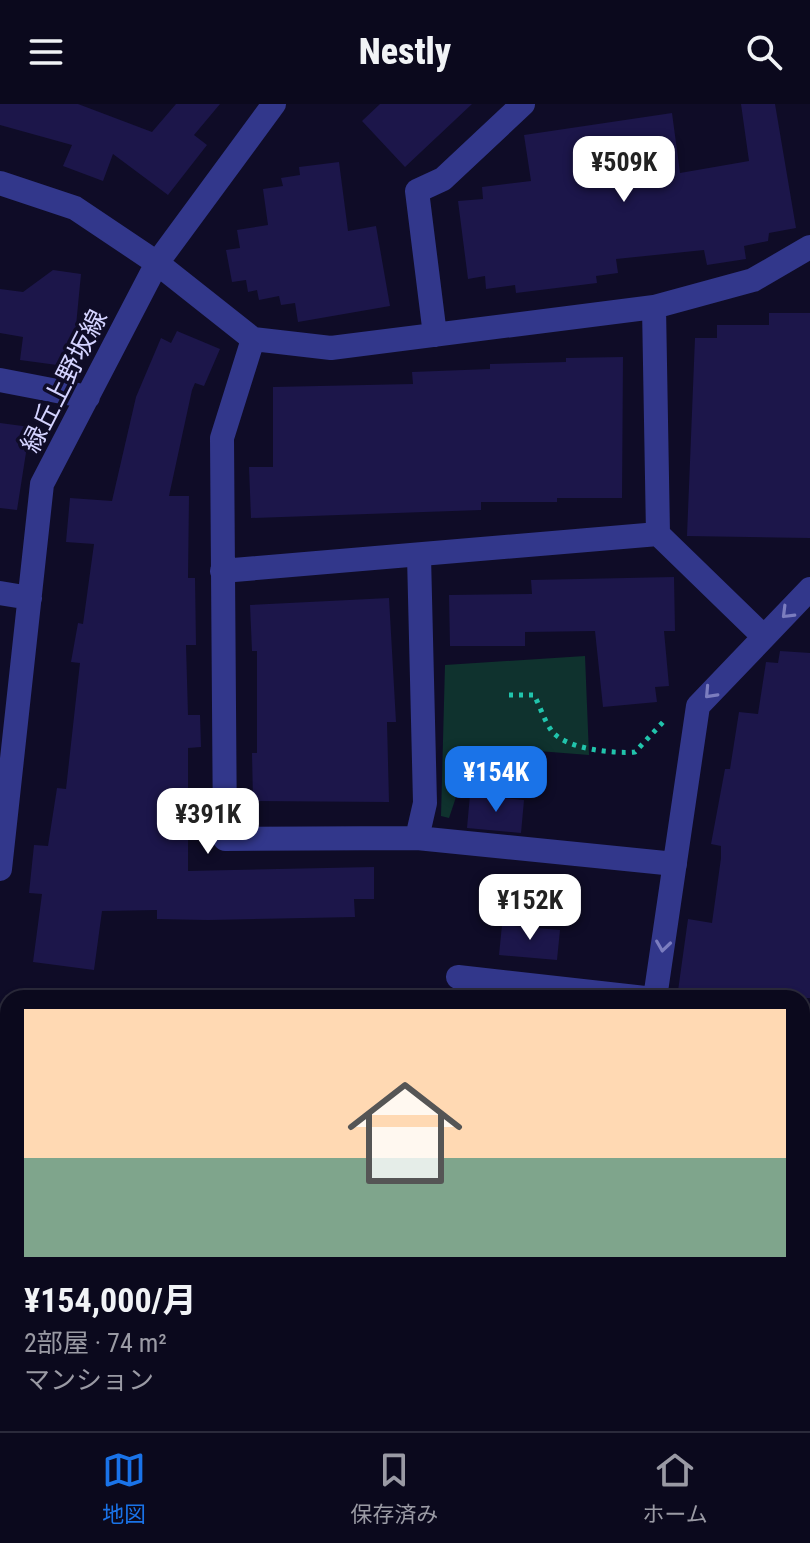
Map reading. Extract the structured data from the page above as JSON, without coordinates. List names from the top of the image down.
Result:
{
  "streets": {
    "street": ["緑丘上野坂線"]
  },
  "page": {
    "header": "Nestly",
    "price": [
      "¥509K",
      "¥154K",
      "¥391K",
      "¥152K"
    ],
    "list": [
      {
        "name": "¥154,000/月",
        "note": "2部屋 · 74 m² · マンション"
      }
    ],
    "tabs": ["地図", "保存済み", "ホーム"]
  }
}
